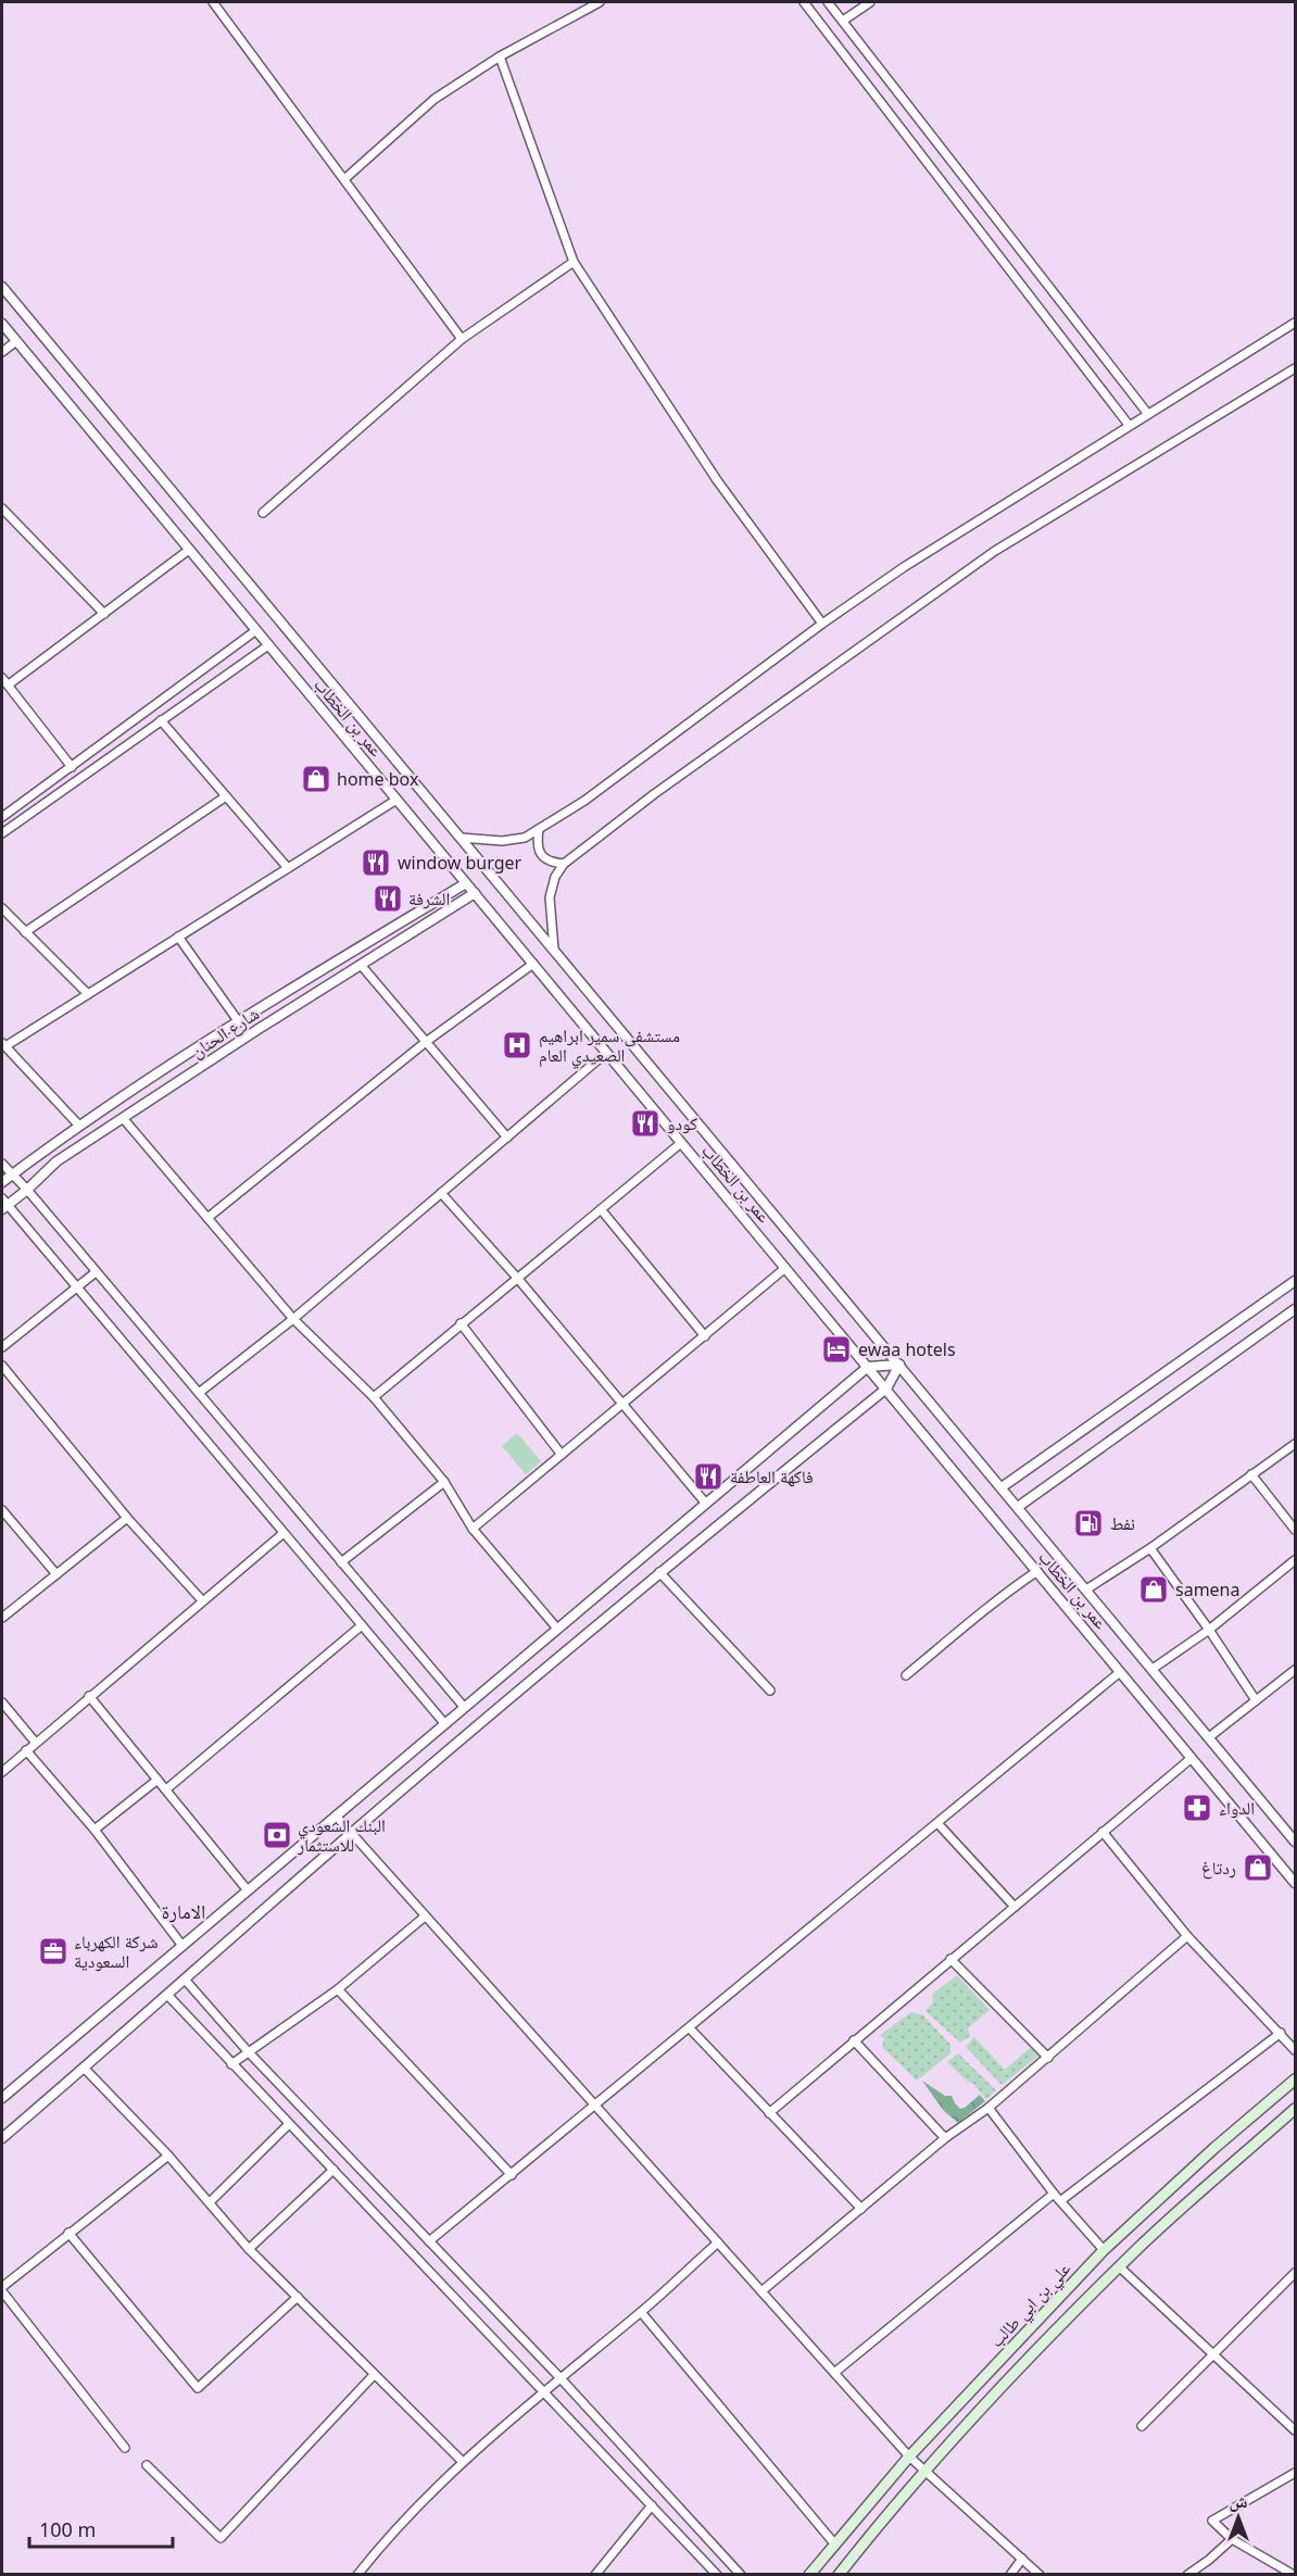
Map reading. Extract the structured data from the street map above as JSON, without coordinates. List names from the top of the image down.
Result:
{
  "streets": {
    "main road": ["علي بن ابي طالب"],
    "street": ["عمر بن الخطاب", "شارع الحنان"]
  },
  "crossings": [
    ["عمر بن الخطاب", "شارع الحنان"]
  ],
  "districts": ["الامارة"],
  "places": {
    "shop": ["home box", "samena", "ردتاغ"],
    "restaurant": [
      "window burger",
      "الشرفة",
      "كودو",
      "فاكهة العاطفة"
    ],
    "hospital": ["مستشفى سمير ابراهيم الصعيدي العام"],
    "hotel": ["ewaa hotels"],
    "fuel station": ["نفط"],
    "pharmacy": ["الدواء"],
    "bank": ["البنك السعودي للاستثمار"],
    "office": ["شركة الكهرباء السعودية"]
  },
  "scale_bar": "100 m",
  "north": "top"
}
